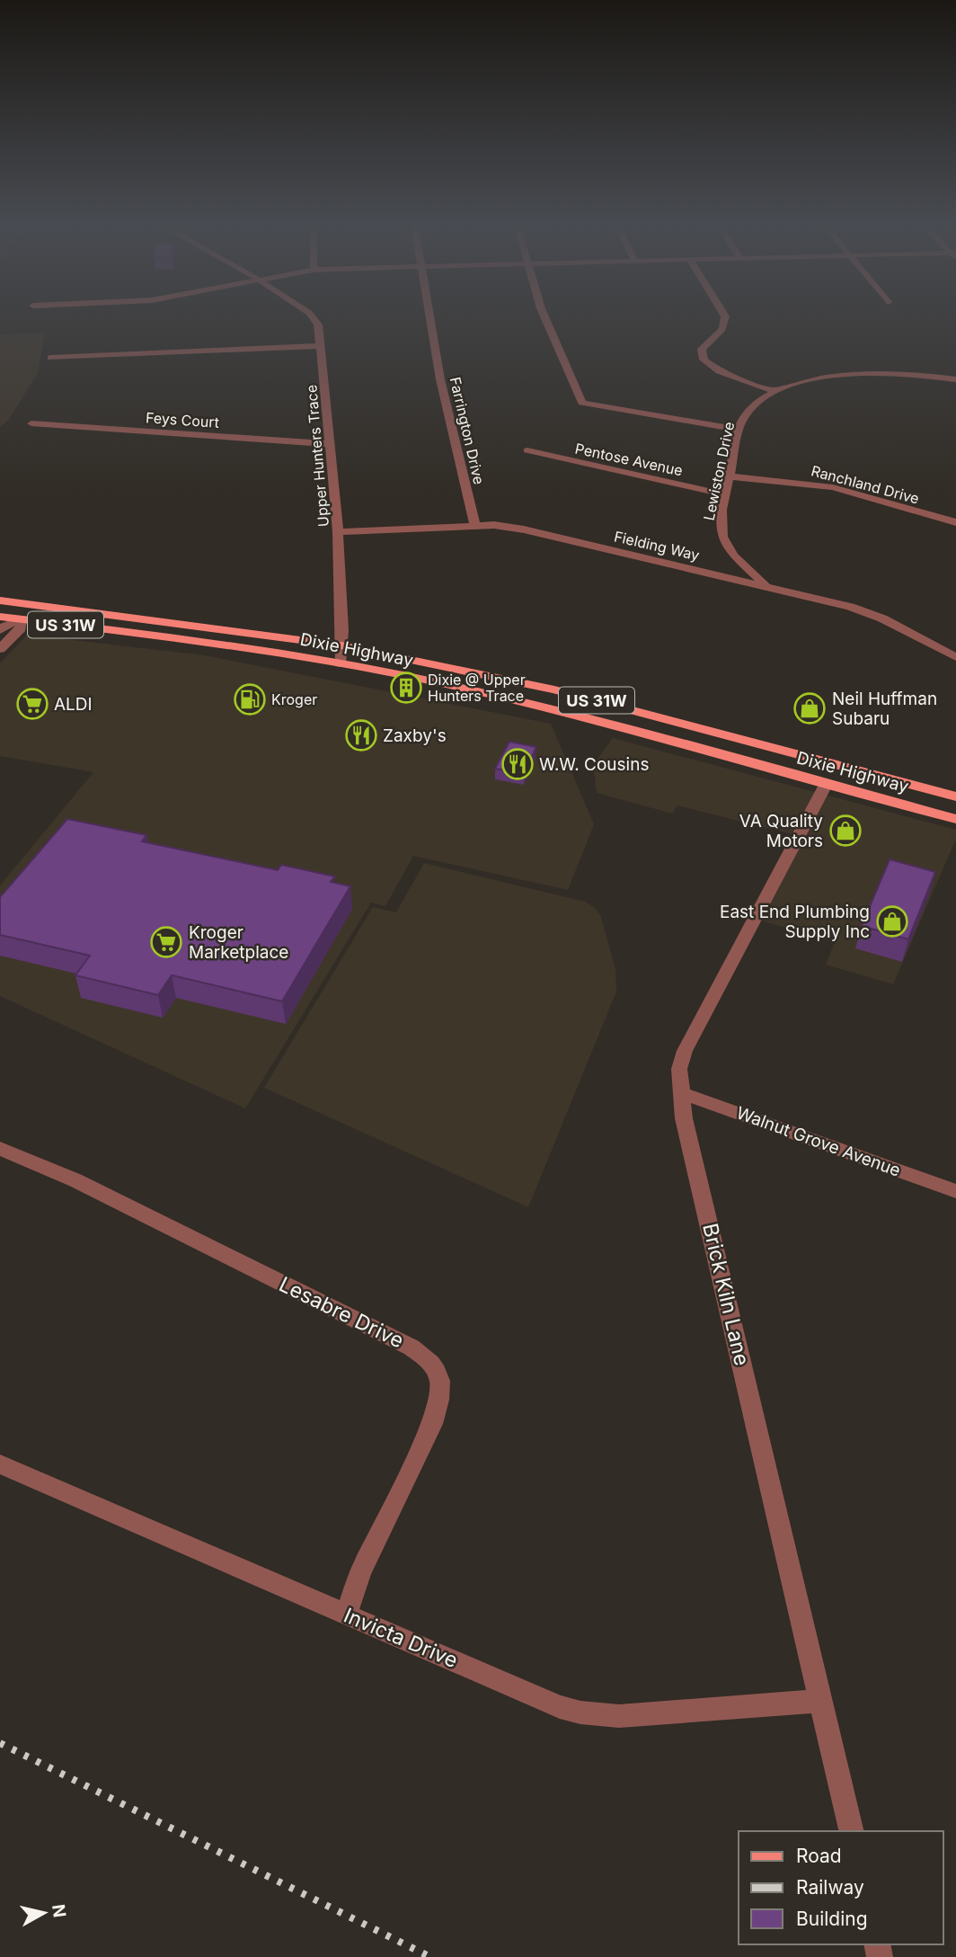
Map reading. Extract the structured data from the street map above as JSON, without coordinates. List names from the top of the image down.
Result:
{
  "streets": {
    "main road": ["US 31W", "Dixie Highway"],
    "street": [
      "Feys Court",
      "Farrington Drive",
      "Upper Hunters Trace",
      "Pentose Avenue",
      "Lewiston Drive",
      "Ranchland Drive",
      "Fielding Way",
      "Walnut Grove Avenue",
      "Brick Kiln Lane",
      "Lesabre Drive",
      "Invicta Drive"
    ]
  },
  "crossings": [
    ["Feys Court", "Upper Hunters Trace"],
    ["Farrington Drive", "Fielding Way"],
    ["Upper Hunters Trace", "Fielding Way"],
    ["Upper Hunters Trace", "Dixie Highway"],
    ["Pentose Avenue", "Lewiston Drive"],
    ["Lewiston Drive", "Ranchland Drive"],
    ["Lewiston Drive", "Fielding Way"],
    ["Dixie Highway", "Brick Kiln Lane"],
    ["Walnut Grove Avenue", "Brick Kiln Lane"],
    ["Brick Kiln Lane", "Invicta Drive"],
    ["Lesabre Drive", "Invicta Drive"]
  ],
  "places": {
    "building": ["Dixie @ Upper Hunters Trace"],
    "fuel station": ["Kroger"],
    "supermarket": ["ALDI", "Kroger Marketplace"],
    "shop": ["Neil Huffman Subaru", "VA Quality Motors", "East End Plumbing Supply Inc"],
    "restaurant": ["Zaxby's", "W.W. Cousins"]
  },
  "legend": ["Road", "Railway", "Building"],
  "north": "right"
}
